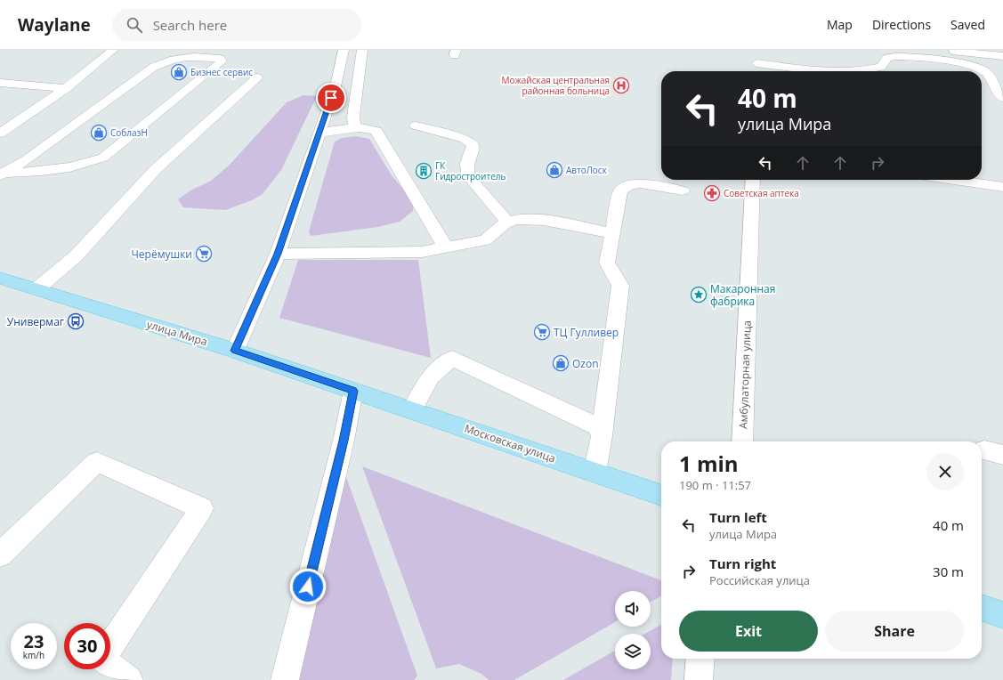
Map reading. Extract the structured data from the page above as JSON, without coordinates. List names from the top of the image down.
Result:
{
  "streets": {
    "main road": ["улица Мира", "Московская улица"],
    "street": ["Амбулаторная улица"]
  },
  "crossings": [
    ["улица Мира", "Московская улица"]
  ],
  "places": {
    "shop": [
      "Бизнес сервис",
      "СоблазН",
      "АвтоЛоск",
      "Ozon"
    ],
    "hospital": ["Можайская центральная районная больница"],
    "building": ["ГК Гидростроитель"],
    "pharmacy": ["Советская аптека"],
    "supermarket": ["Черёмушки", "ТЦ Гулливер"],
    "place": ["Макаронная фабрика"],
    "bus stop": ["Универмаг"]
  },
  "page": {
    "header": "Waylane",
    "search": "Search here",
    "nav": ["Map", "Directions", "Saved"],
    "turn": ["40 m", "улица Мира"],
    "heading": ["1 min", "190 m · 11:57"],
    "list": [
      {
        "name": "Turn left",
        "note": "улица Мира",
        "value": "40 m"
      },
      {
        "name": "Turn right",
        "note": "Российская улица",
        "value": "30 m"
      }
    ],
    "buttons": ["Exit", "Share"],
    "speed": "23 km/h",
    "limit": "30"
  }
}
